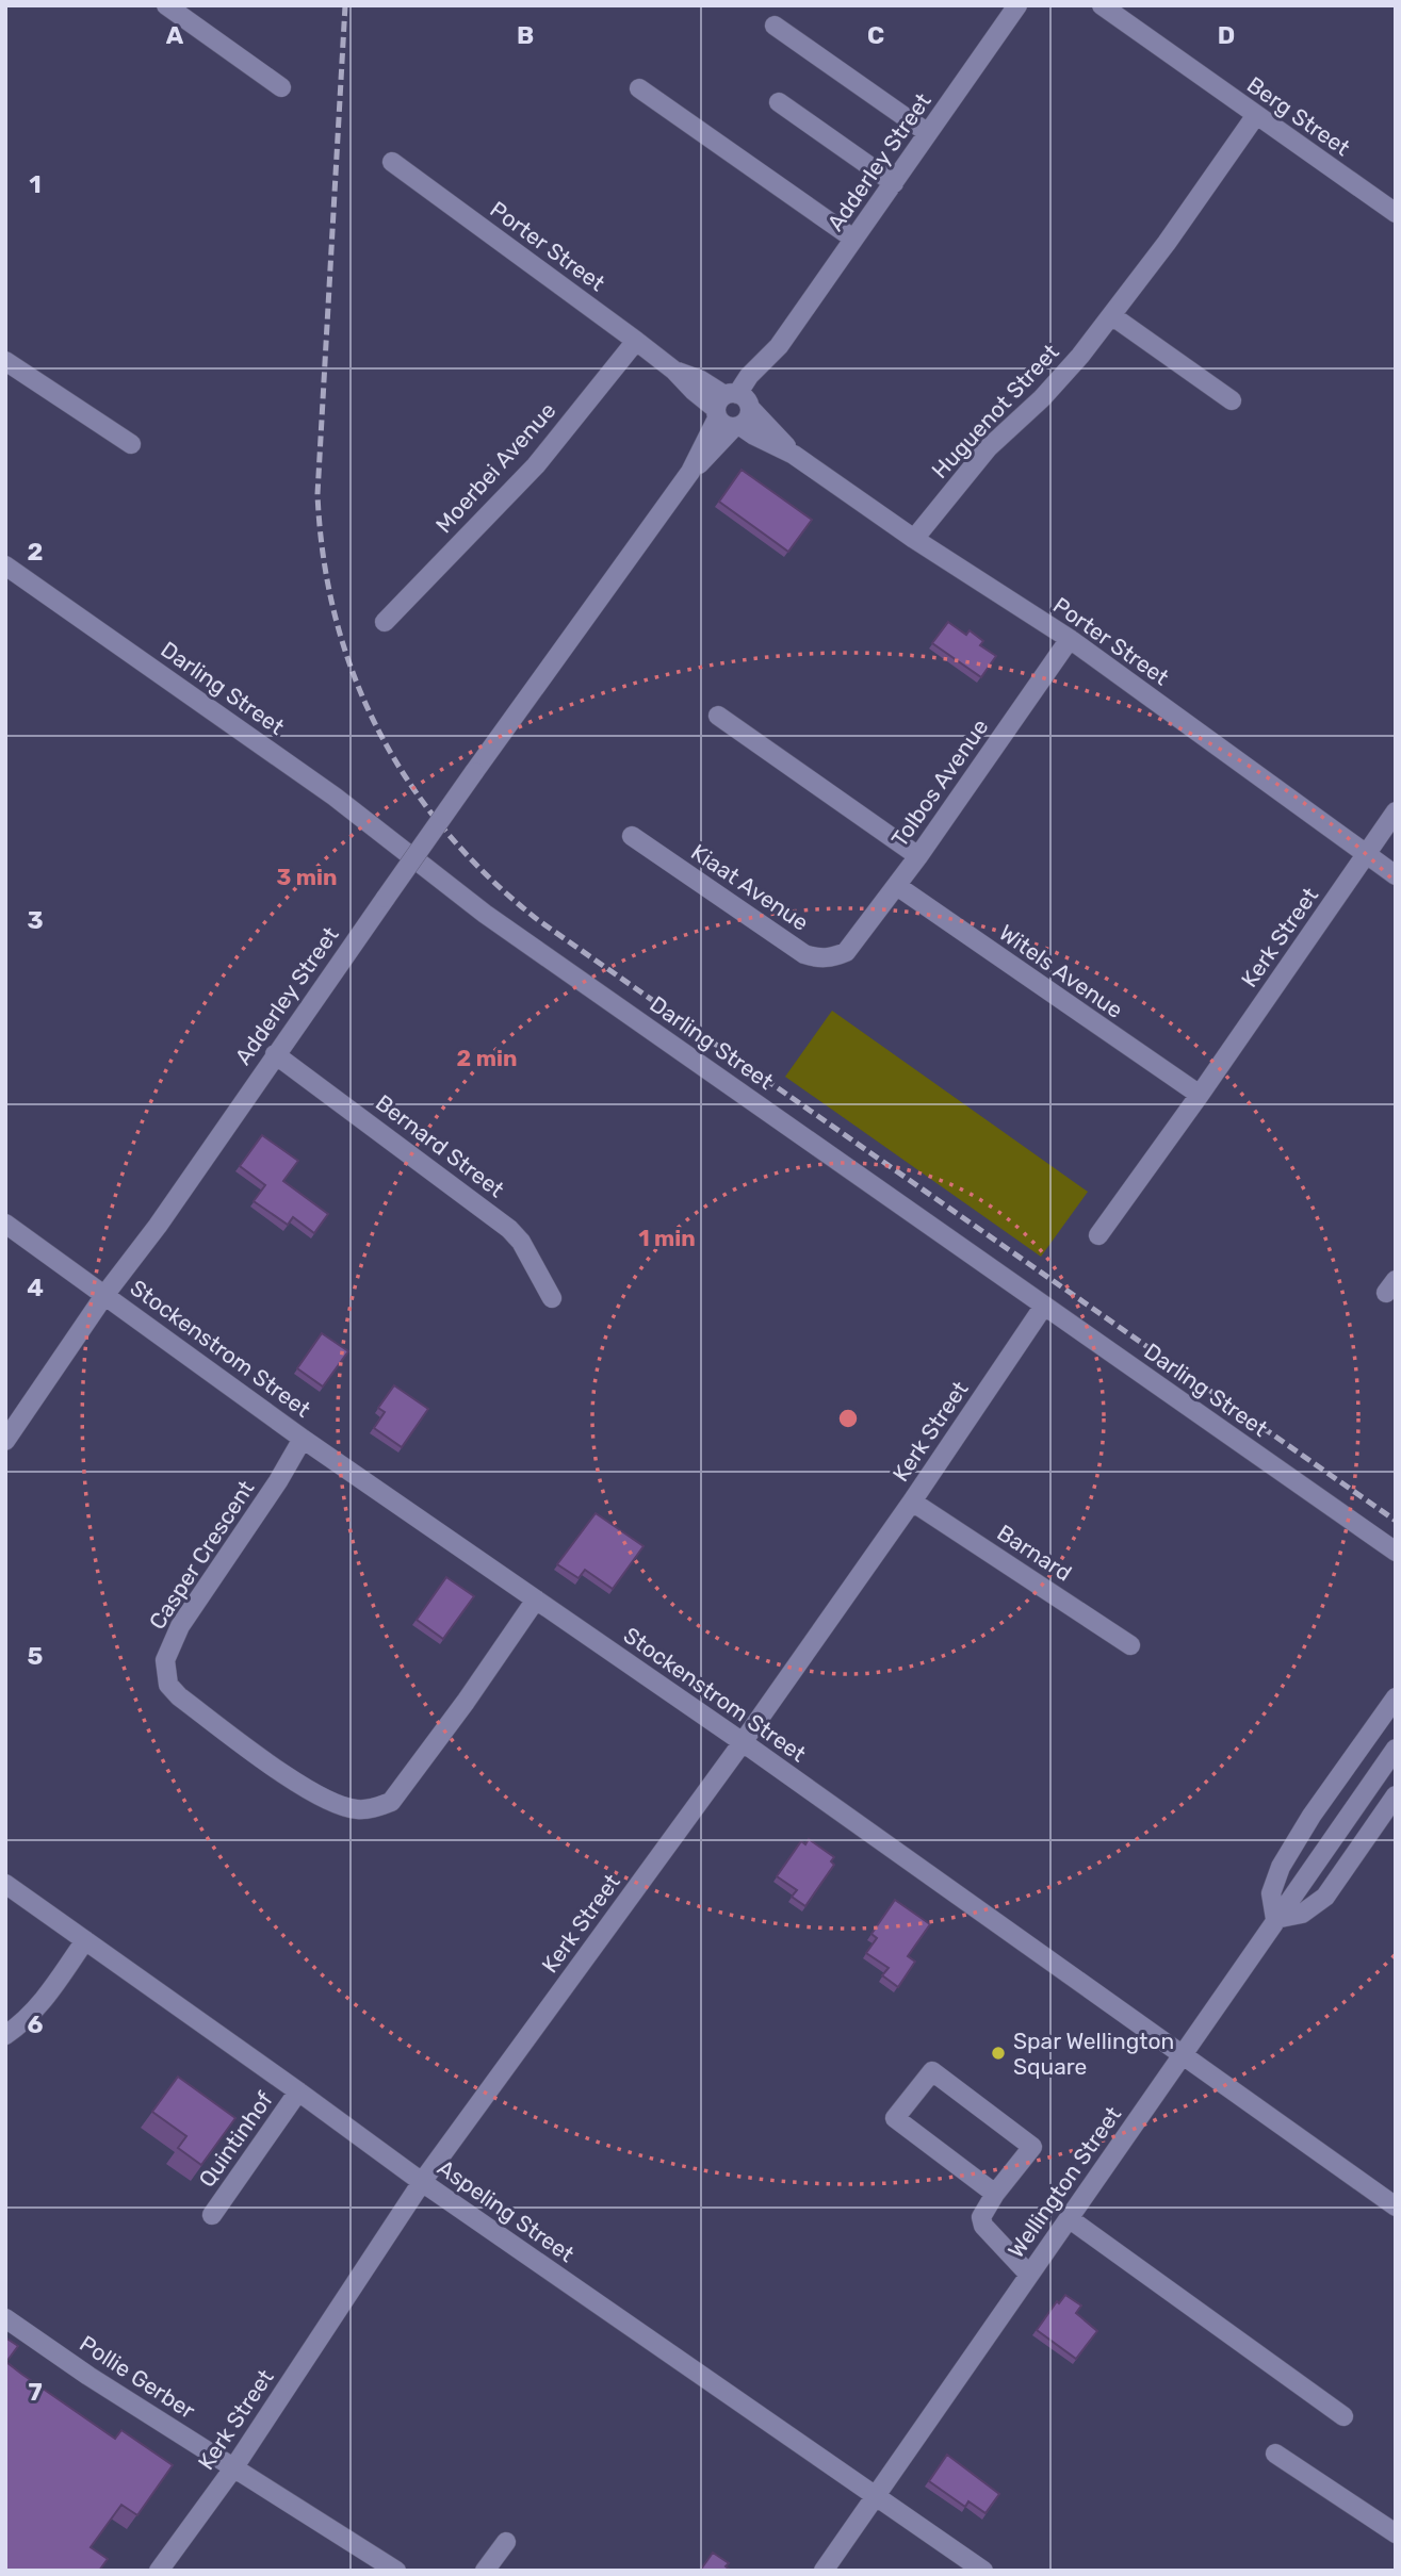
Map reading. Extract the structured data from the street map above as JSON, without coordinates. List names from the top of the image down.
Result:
{
  "streets": {
    "street": [
      "Berg Street",
      "Adderley Street",
      "Porter Street",
      "Huguenot Street",
      "Moerbei Avenue",
      "Darling Street",
      "Tolbos Avenue",
      "Kiaat Avenue",
      "Kerk Street",
      "Witels Avenue",
      "Bernard Street",
      "Stockenstrom Street",
      "Barnard",
      "Casper Crescent",
      "Quintinhof",
      "Wellington Street",
      "Aspeling Street",
      "Pollie Gerber"
    ]
  },
  "crossings": [
    ["Berg Street", "Huguenot Street"],
    ["Adderley Street", "Porter Street"],
    ["Adderley Street", "Bernard Street"],
    ["Adderley Street", "Stockenstrom Street"],
    ["Porter Street", "Huguenot Street"],
    ["Porter Street", "Moerbei Avenue"],
    ["Porter Street", "Tolbos Avenue"],
    ["Porter Street", "Kerk Street"],
    ["Darling Street", "Kerk Street"],
    ["Tolbos Avenue", "Kiaat Avenue"],
    ["Tolbos Avenue", "Witels Avenue"],
    ["Kerk Street", "Witels Avenue"],
    ["Kerk Street", "Stockenstrom Street"],
    ["Kerk Street", "Barnard"],
    ["Kerk Street", "Aspeling Street"],
    ["Kerk Street", "Pollie Gerber"],
    ["Stockenstrom Street", "Casper Crescent"],
    ["Stockenstrom Street", "Wellington Street"],
    ["Quintinhof", "Aspeling Street"],
    ["Wellington Street", "Aspeling Street"]
  ],
  "places": ["Spar Wellington Square"],
  "grid": {
    "columns": [
      "A",
      "B",
      "C",
      "D"
    ],
    "rows": [
      "1",
      "2",
      "3",
      "4",
      "5",
      "6",
      "7"
    ]
  },
  "rings": ["3 min", "2 min", "1 min"]
}
